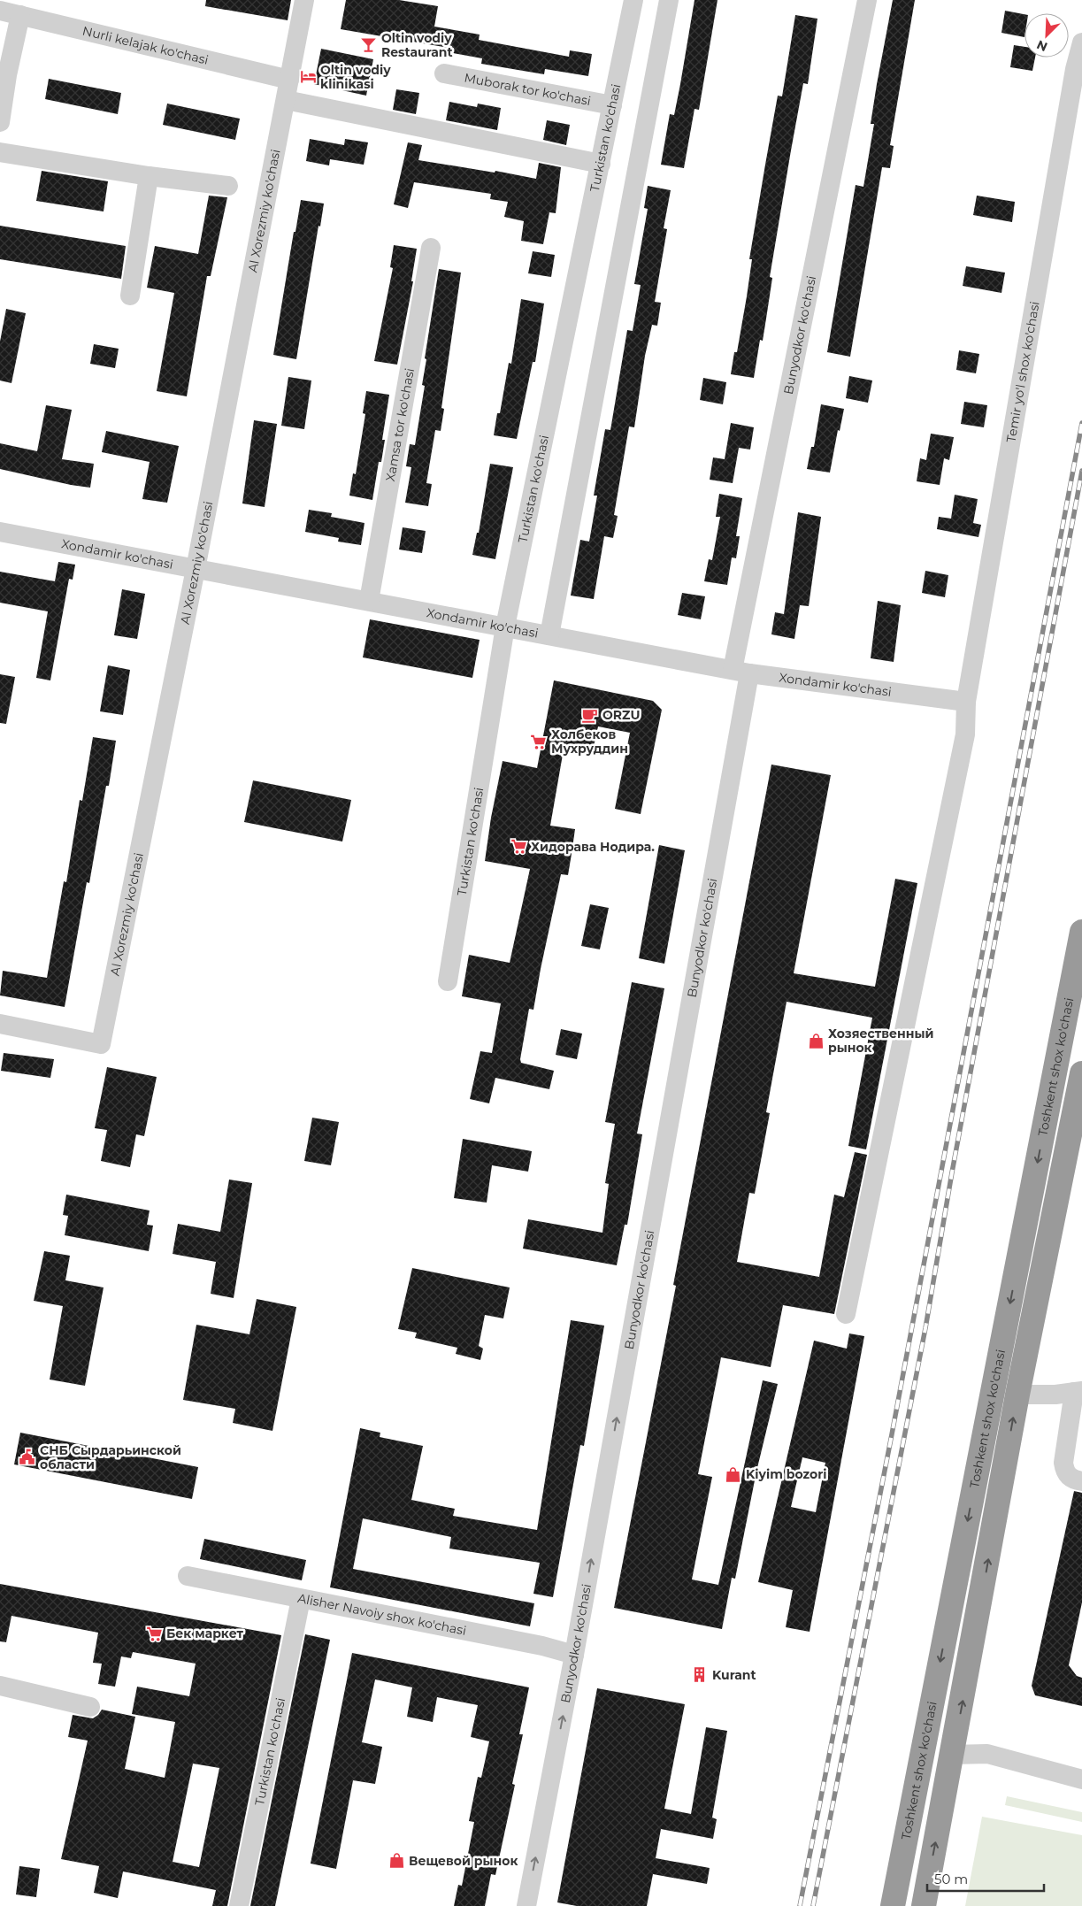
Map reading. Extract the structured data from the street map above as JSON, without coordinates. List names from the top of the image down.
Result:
{
  "streets": {
    "highway": ["Toshkent shox ko'chasi"],
    "street": [
      "Nurli kelajak ko'chasi",
      "Muborak tor ko'chasi",
      "Turkistan ko'chasi",
      "Al Xorezmiy ko'chasi",
      "Bunyodkor ko'chasi",
      "Temir yo'l shox ko'chasi",
      "Xamsa tor ko'chasi",
      "Xondamir ko'chasi",
      "Alisher Navoiy shox ko'chasi"
    ]
  },
  "crossings": [
    ["Nurli kelajak ko'chasi", "Al Xorezmiy ko'chasi"],
    ["Muborak tor ko'chasi", "Turkistan ko'chasi"],
    ["Turkistan ko'chasi", "Xondamir ko'chasi"],
    ["Turkistan ko'chasi", "Alisher Navoiy shox ko'chasi"],
    ["Al Xorezmiy ko'chasi", "Xondamir ko'chasi"],
    ["Bunyodkor ko'chasi", "Xondamir ko'chasi"],
    ["Bunyodkor ko'chasi", "Alisher Navoiy shox ko'chasi"],
    ["Temir yo'l shox ko'chasi", "Xondamir ko'chasi"],
    ["Xamsa tor ko'chasi", "Xondamir ko'chasi"]
  ],
  "one_way": ["Bunyodkor ko'chasi"],
  "places": {
    "bar": ["Oltin vodiy Restaurant"],
    "hotel": ["Oltin vodiy klinikasi"],
    "cafe": ["ORZU"],
    "supermarket": ["Холбеков Мухруддин", "Хидорава Нодира.", "Бек маркет"],
    "shop": ["Хозяественный рынок", "Kiyim bozori", "Вещевой рынок"],
    "public building": ["СНБ Сырдарьинской области"],
    "building": ["Kurant"]
  },
  "scale_bar": "50 m",
  "north": "bottom left"
}
